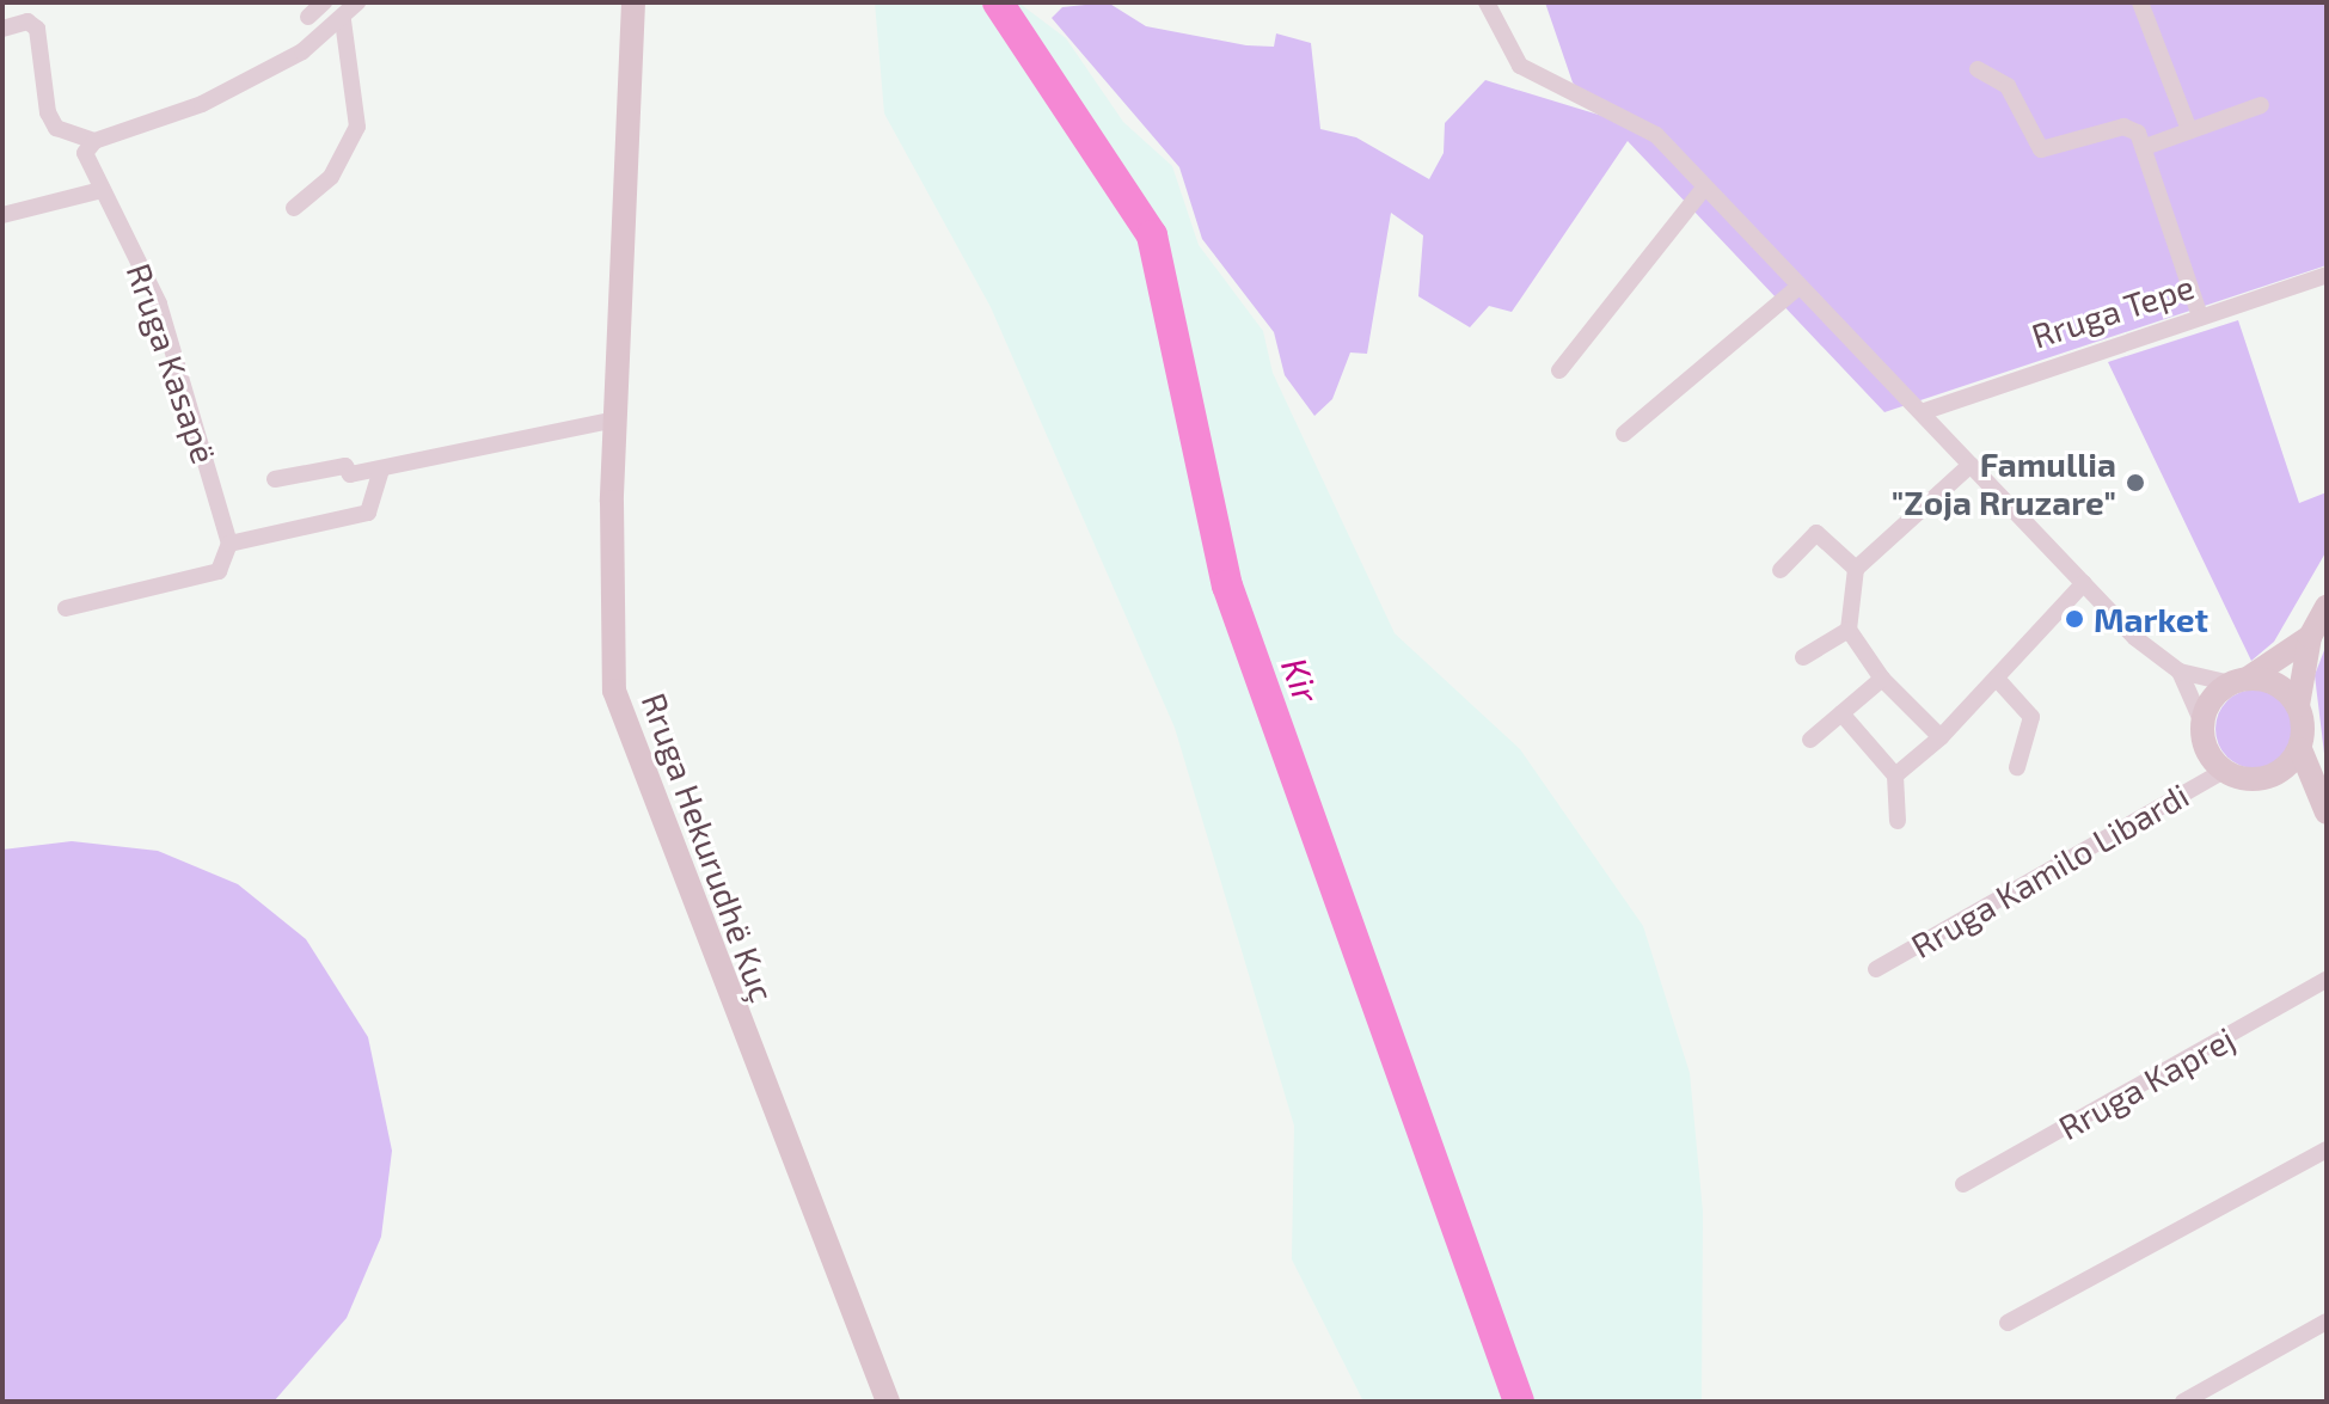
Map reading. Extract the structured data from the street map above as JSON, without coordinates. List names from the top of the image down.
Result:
{
  "streets": {
    "street": [
      "Rruga Tepe",
      "Rruga Kasapë",
      "Rruga Hekurudhë Kuç",
      "Rruga Kamilo Libardi",
      "Rruga Kaprej"
    ]
  },
  "water": ["Kir"],
  "places": ["Famullia \"Zoja Rruzare\"", "Market"]
}
